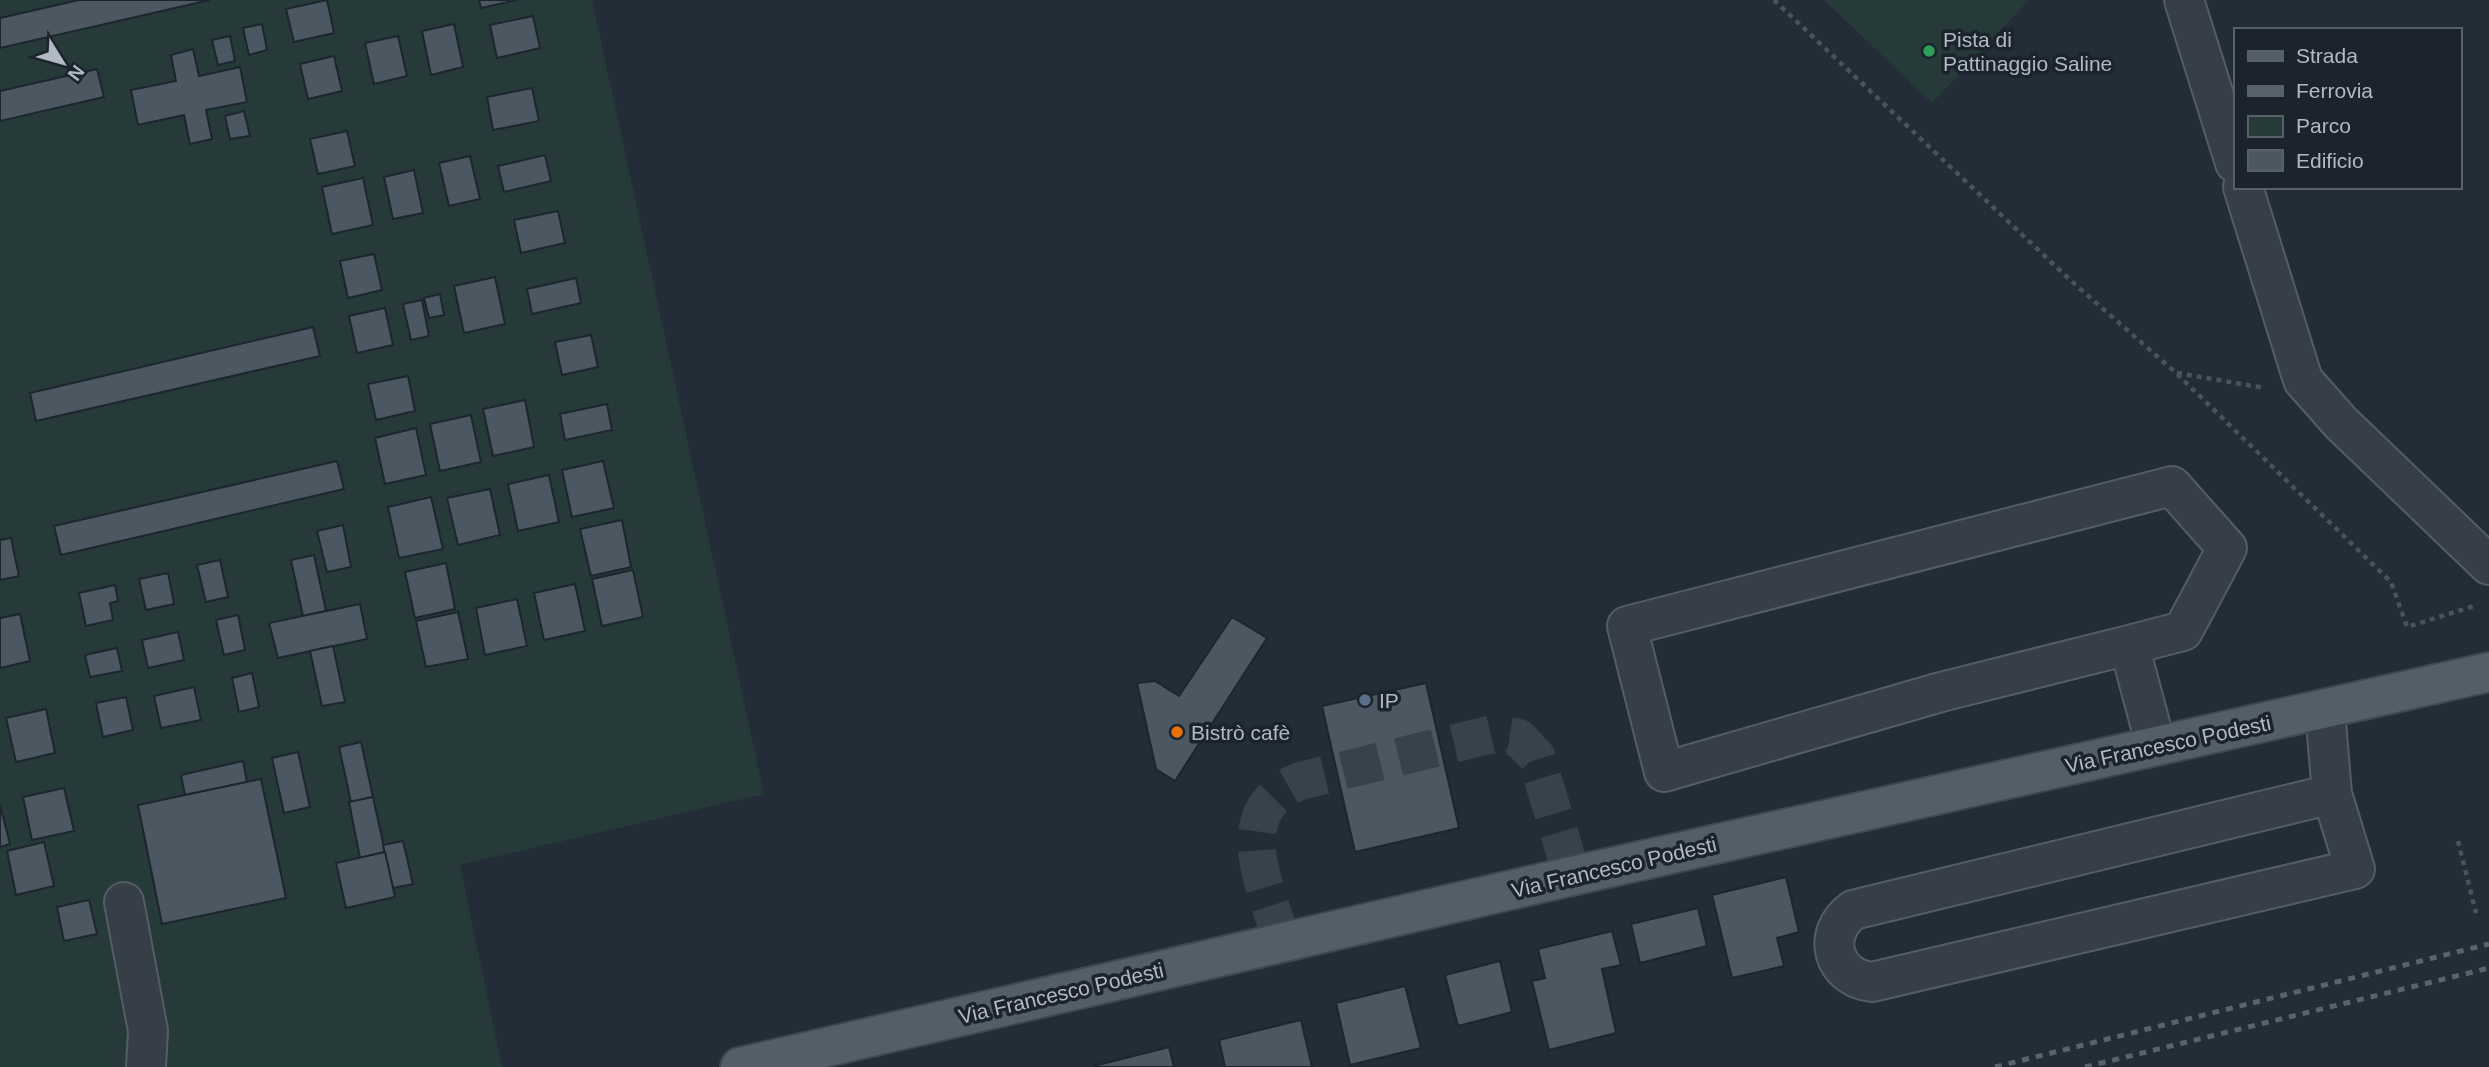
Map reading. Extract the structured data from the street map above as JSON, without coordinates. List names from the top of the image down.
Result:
{
  "streets": {
    "main road": ["Via Francesco Podesti"]
  },
  "places": ["Pista di Pattinaggio Saline", "IP", "Bistrò cafè"],
  "legend": [
    "Strada",
    "Ferrovia",
    "Parco",
    "Edificio"
  ],
  "north": "bottom right"
}
